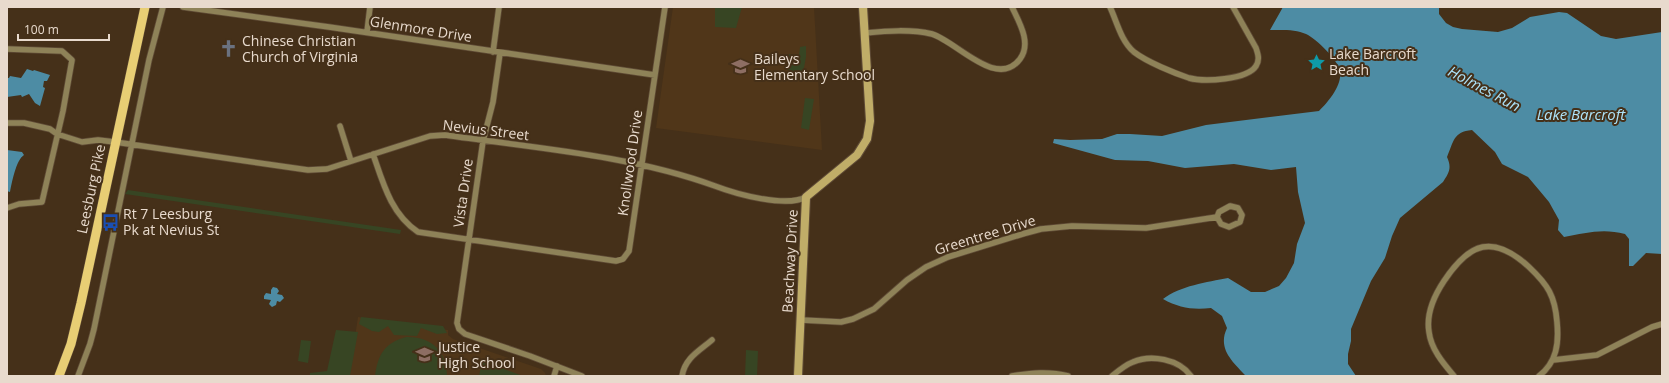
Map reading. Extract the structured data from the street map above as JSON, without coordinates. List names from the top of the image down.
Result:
{
  "streets": {
    "main road": ["Leesburg Pike"],
    "street": [
      "Glenmore Drive",
      "Nevius Street",
      "Knollwood Drive",
      "Vista Drive",
      "Greentree Drive",
      "Beachway Drive"
    ]
  },
  "crossings": [
    ["Glenmore Drive", "Knollwood Drive"],
    ["Glenmore Drive", "Vista Drive"],
    ["Nevius Street", "Knollwood Drive"],
    ["Nevius Street", "Leesburg Pike"],
    ["Nevius Street", "Vista Drive"],
    ["Nevius Street", "Beachway Drive"],
    ["Knollwood Drive", "Vista Drive"],
    ["Greentree Drive", "Beachway Drive"]
  ],
  "water": ["Holmes Run", "Lake Barcroft"],
  "places": {
    "church": ["Chinese Christian Church of Virginia"],
    "place": ["Lake Barcroft Beach"],
    "school or university": ["Baileys Elementary School", "Justice High School"],
    "bus stop": ["Rt 7 Leesburg Pk at Nevius St"]
  },
  "scale_bar": "100 m"
}
